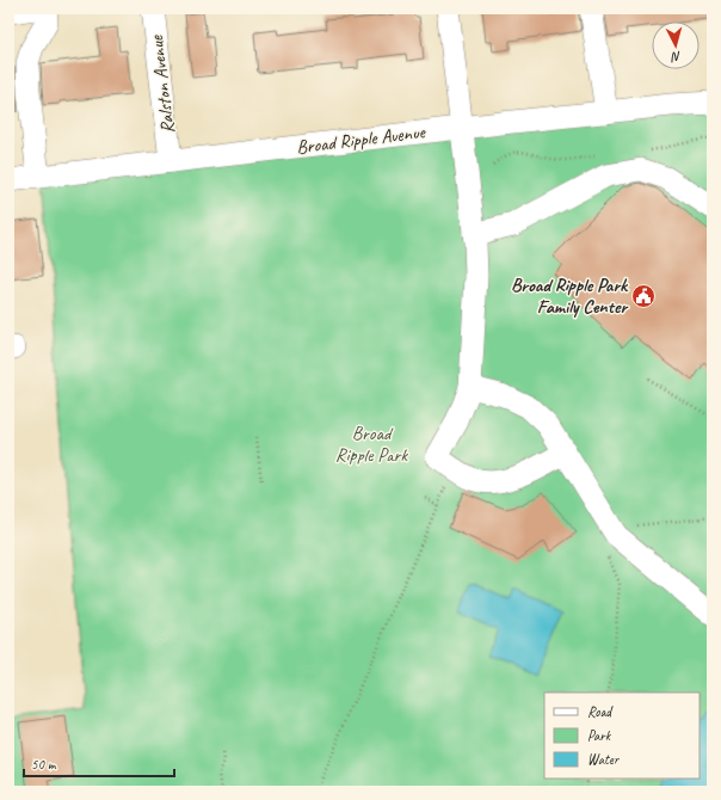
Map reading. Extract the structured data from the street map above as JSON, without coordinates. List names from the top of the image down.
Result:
{
  "streets": {
    "street": ["Ralston Avenue", "Broad Ripple Avenue"]
  },
  "crossings": [
    ["Ralston Avenue", "Broad Ripple Avenue"]
  ],
  "parks": ["Broad Ripple Park"],
  "places": {
    "public building": ["Broad Ripple Park Family Center"]
  },
  "legend": ["Road", "Park", "Water"],
  "scale_bar": "50 m",
  "north": "bottom"
}
